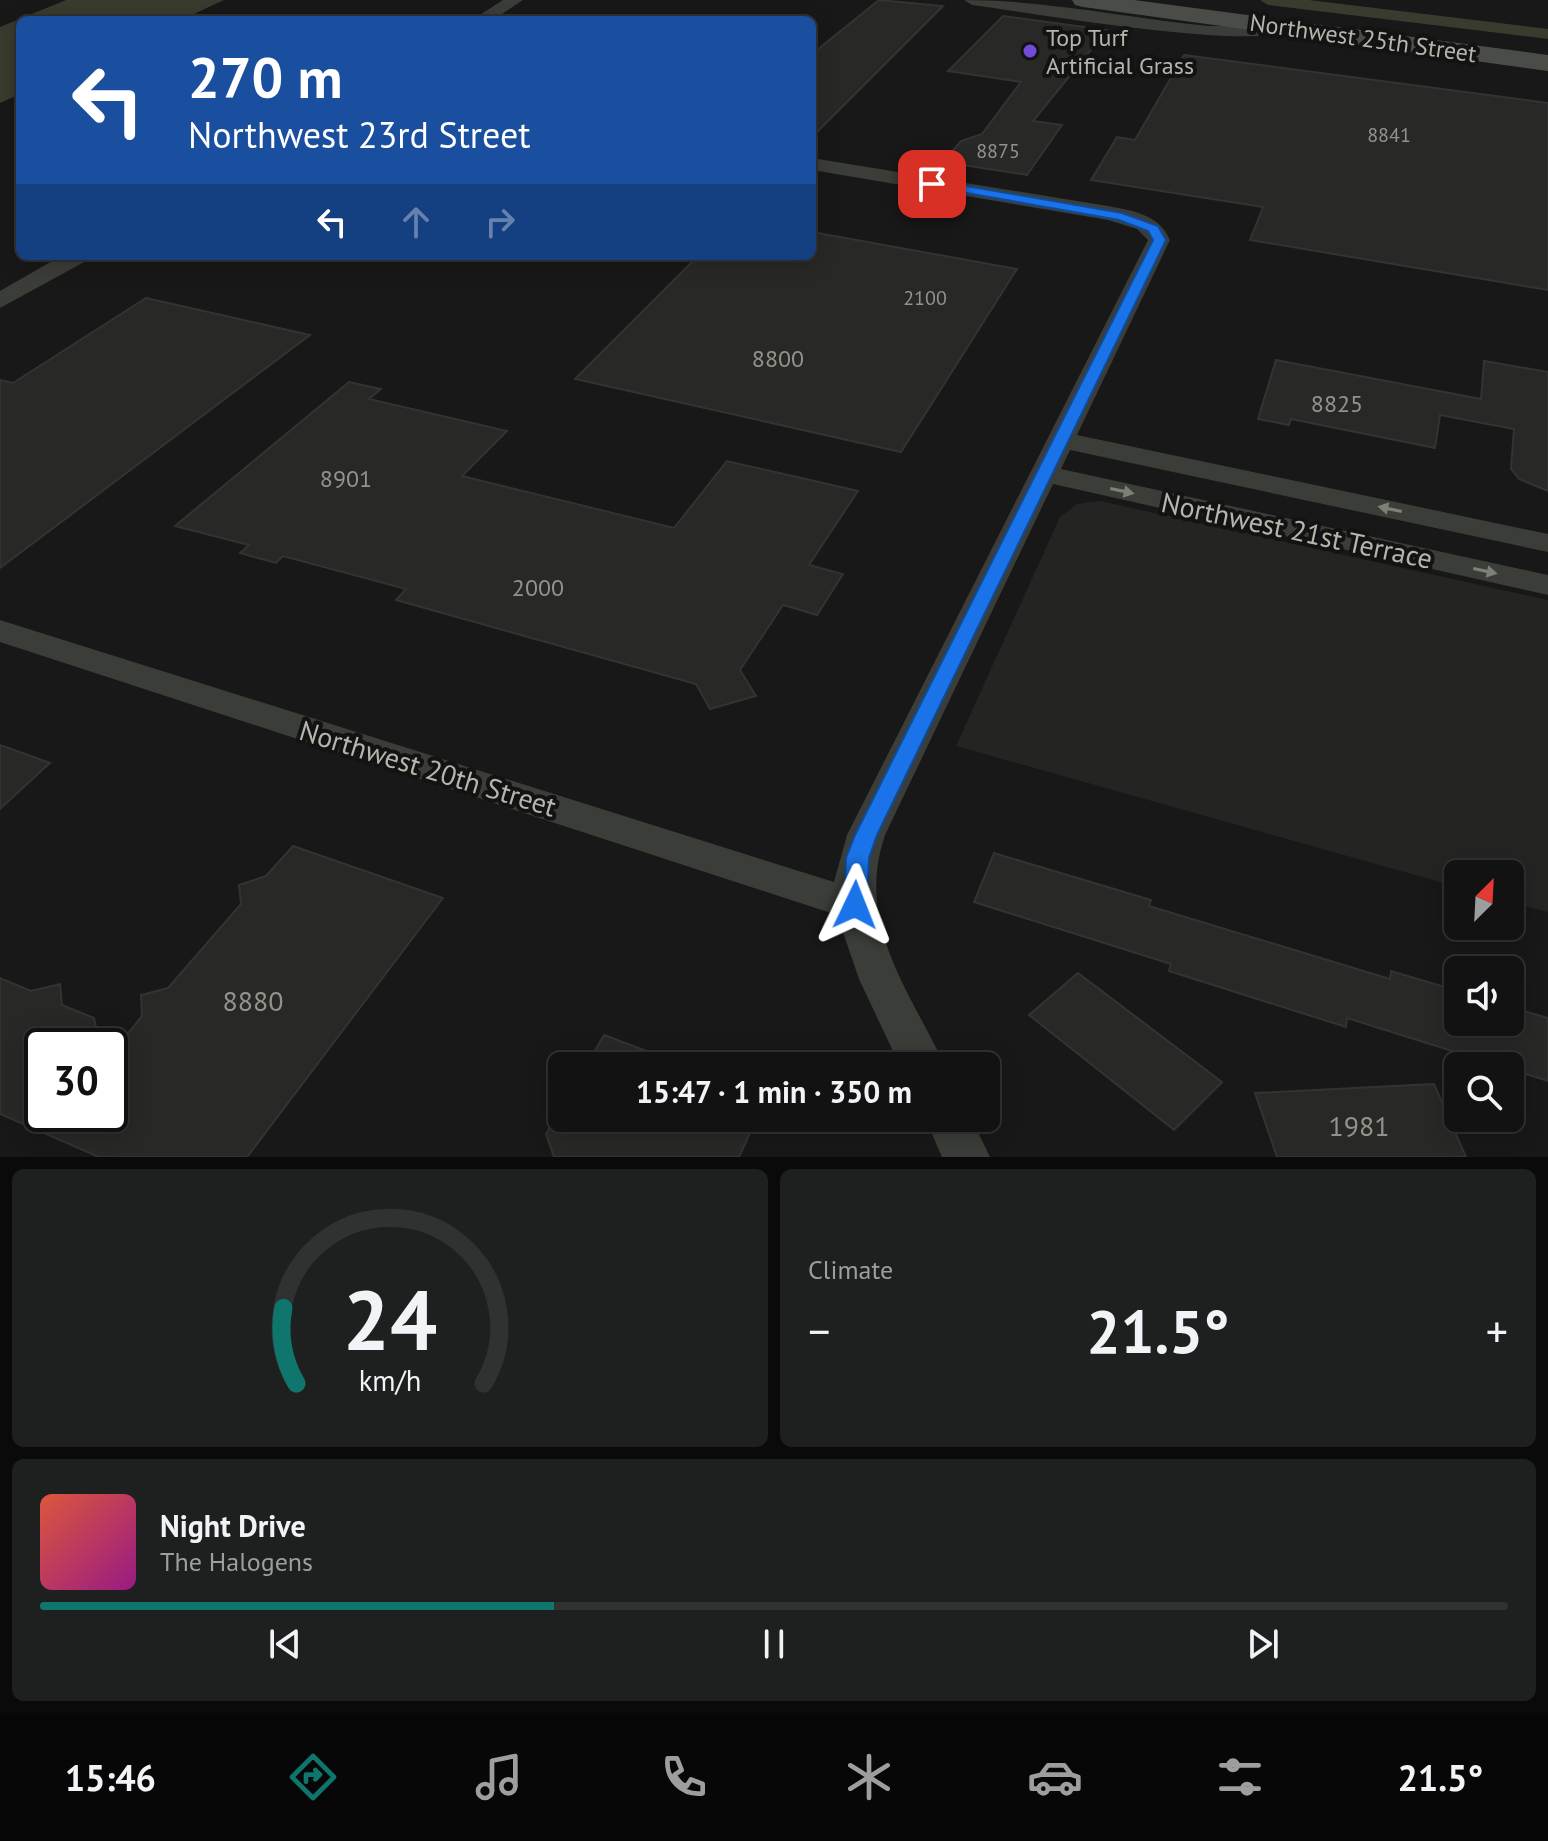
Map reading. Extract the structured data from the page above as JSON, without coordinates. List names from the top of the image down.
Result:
{
  "streets": {
    "main road": ["Northwest 25th Street"],
    "street": ["Northwest 21st Terrace", "Northwest 20th Street"]
  },
  "places": ["Top Turf Artificial Grass"],
  "house_numbers": [
    "8841",
    "8875",
    "2100",
    "8800",
    "8825",
    "8901",
    "2000",
    "8880",
    "1981"
  ],
  "north": "top right",
  "page": {
    "turn": ["270 m", "Northwest 23rd Street"],
    "limit": "30",
    "trip": "15:47 · 1 min · 350 m",
    "tile": "Climate",
    "heat": ["−", "21.5°", "+"],
    "song": ["Night Drive", "The Halogens"],
    "tabs": ["15:46", "21.5°"],
    "gauge": ["24", "km/h"]
  }
}
